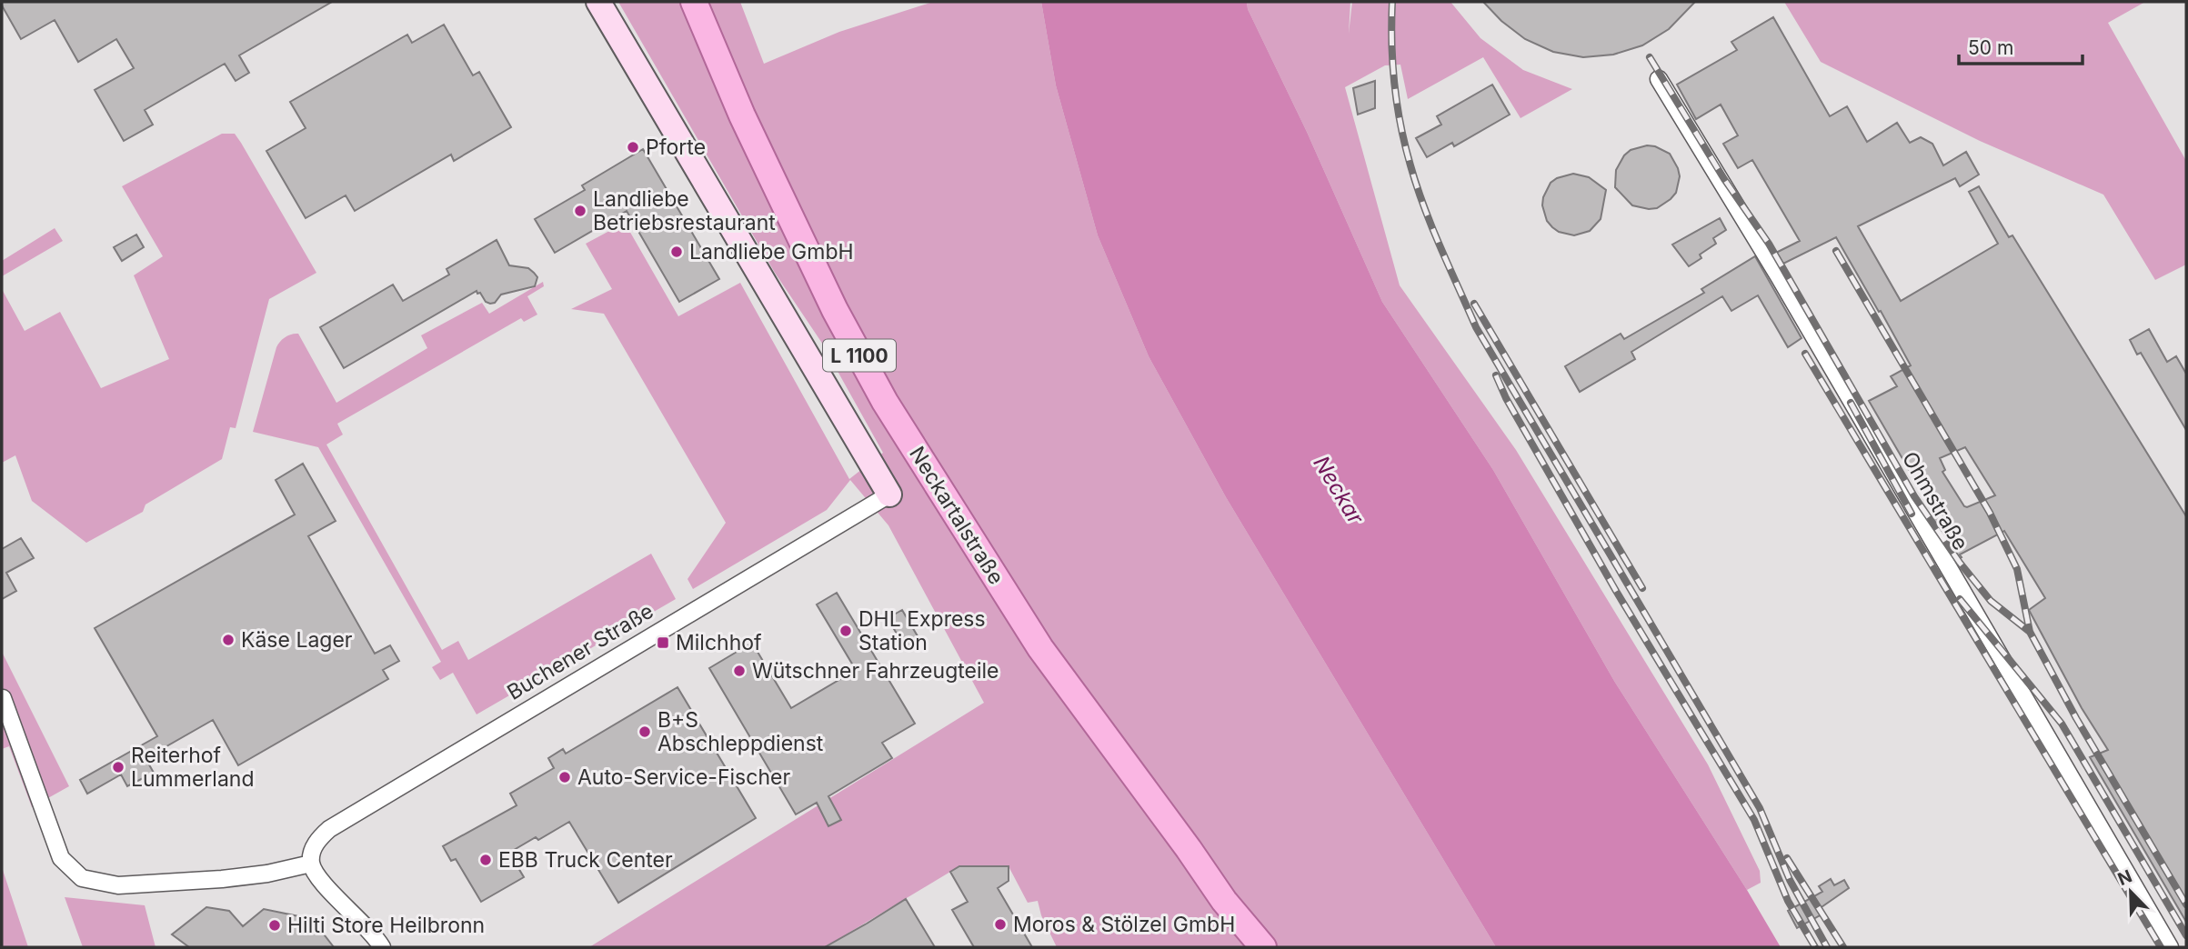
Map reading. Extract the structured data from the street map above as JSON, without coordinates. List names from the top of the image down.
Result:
{
  "streets": {
    "main road": ["L 1100", "Neckartalstraße"],
    "street": ["Ohmstraße", "Buchener Straße"]
  },
  "water": ["Neckar"],
  "places": {
    "other": [
      "Pforte",
      "Landliebe Betriebsrestaurant",
      "Landliebe GmbH",
      "DHL Express Station",
      "Käse Lager",
      "Wütschner Fahrzeugteile",
      "B+S Abschleppdienst",
      "Reiterhof Lummerland",
      "Auto-Service-Fischer",
      "EBB Truck Center",
      "Moros & Stölzel GmbH",
      "Hilti Store Heilbronn"
    ],
    "transit": ["Milchhof"]
  },
  "scale_bar": "50 m",
  "north": "top left"
}
